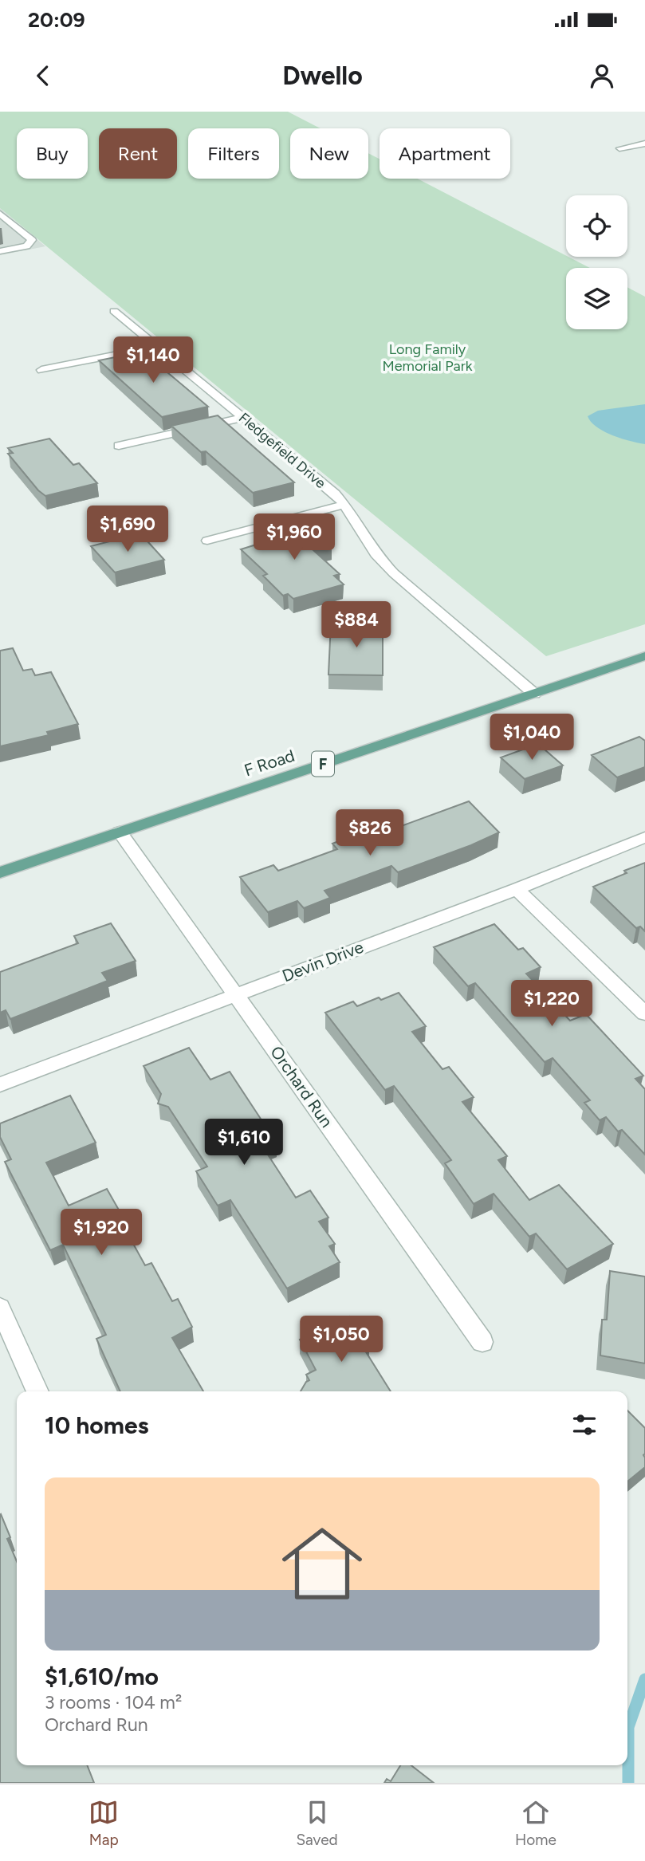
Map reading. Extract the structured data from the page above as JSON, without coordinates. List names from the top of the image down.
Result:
{
  "streets": {
    "main road": ["F Road", "F"],
    "street": ["Fledgefield Drive", "Devin Drive", "Orchard Run"]
  },
  "crossings": [
    ["Fledgefield Drive", "F Road"],
    ["F Road", "Orchard Run"],
    ["Devin Drive", "Orchard Run"]
  ],
  "parks": ["Long Family Memorial Park"],
  "page": {
    "status": "20:09",
    "header": "Dwello",
    "chip": [
      "Buy",
      "Rent",
      "Filters",
      "New",
      "Apartment"
    ],
    "price": [
      "$1,140",
      "$1,690",
      "$1,960",
      "$884",
      "$1,040",
      "$826",
      "$1,220",
      "$1,610",
      "$1,920",
      "$1,050"
    ],
    "heading": "10 homes",
    "list": [
      {
        "name": "$1,610/mo",
        "note": "3 rooms · 104 m² · Orchard Run"
      }
    ],
    "tabs": ["Map", "Saved", "Home"]
  }
}
